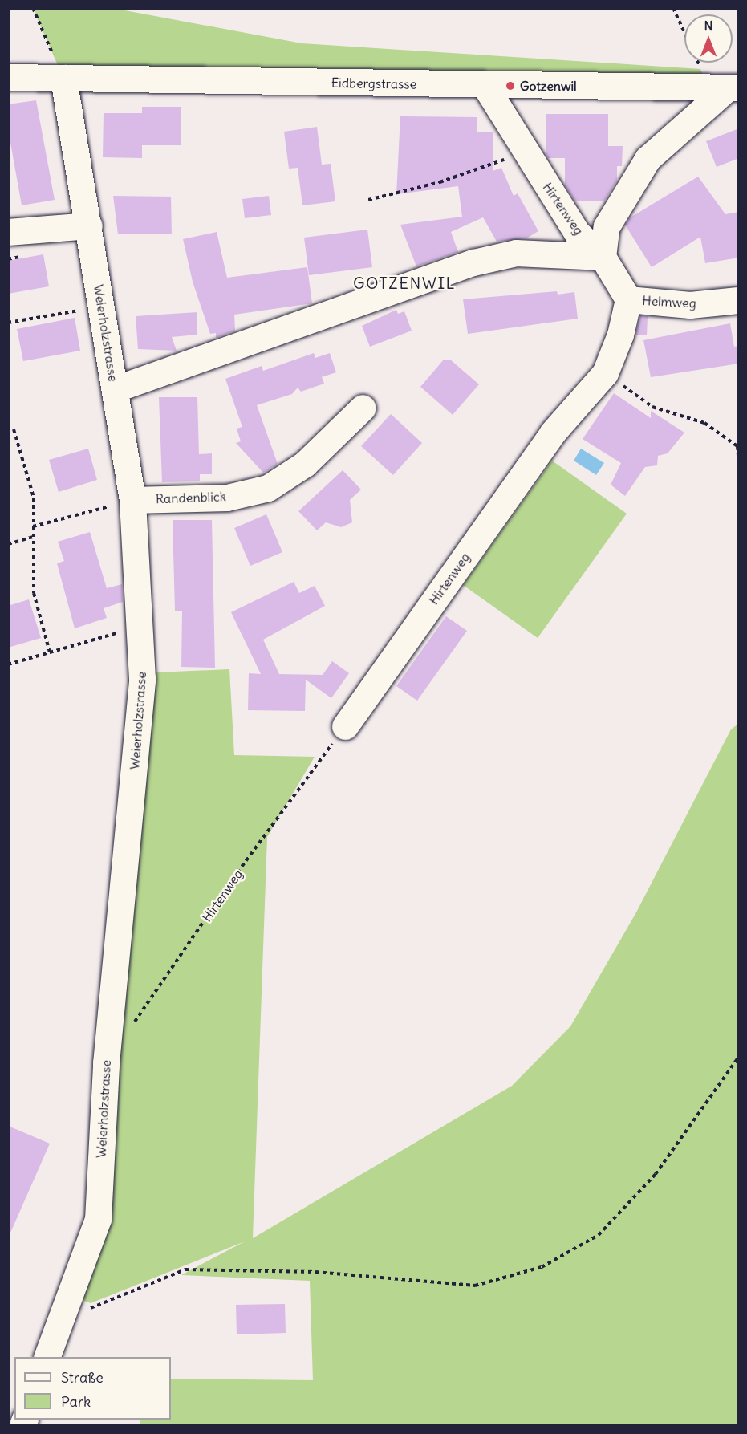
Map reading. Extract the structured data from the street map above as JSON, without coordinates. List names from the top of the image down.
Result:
{
  "streets": {
    "street": [
      "Eidbergstrasse",
      "Hirtenweg",
      "Helmweg",
      "Weierholzstrasse",
      "Randenblick"
    ]
  },
  "crossings": [
    ["Eidbergstrasse", "Hirtenweg"],
    ["Eidbergstrasse", "Weierholzstrasse"],
    ["Hirtenweg", "Helmweg"],
    ["Weierholzstrasse", "Randenblick"]
  ],
  "districts": ["GOTZENWIL"],
  "places": ["Gotzenwil"],
  "legend": ["Straße", "Park"],
  "north": "top"
}
